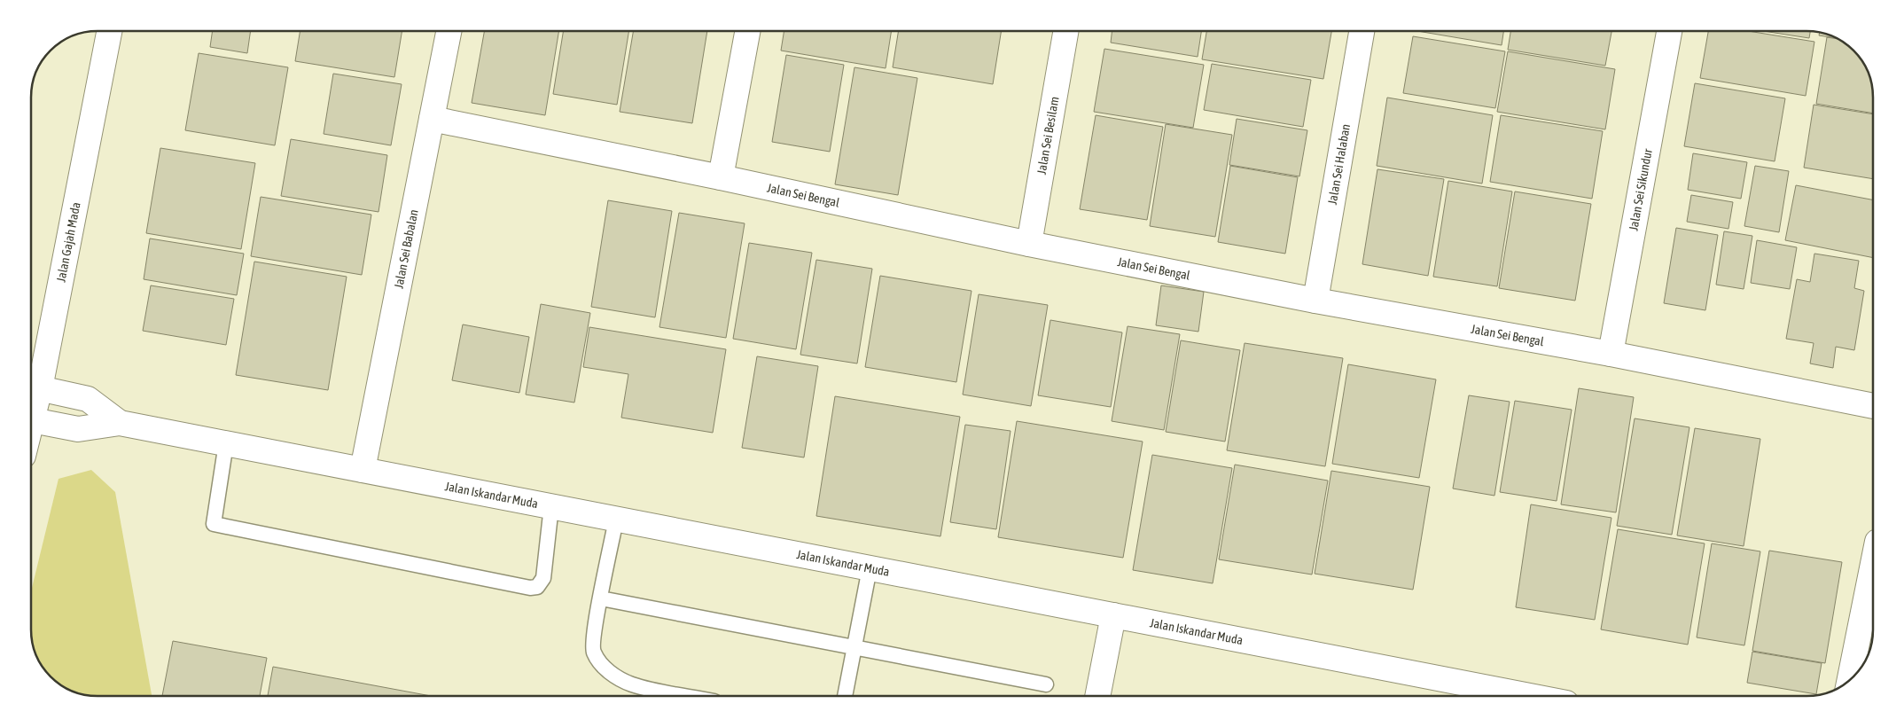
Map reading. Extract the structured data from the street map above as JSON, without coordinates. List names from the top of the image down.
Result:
{
  "streets": {
    "street": [
      "Jalan Sei Besilam",
      "Jalan Sei Halaban",
      "Jalan Sei Sikundur",
      "Jalan Sei Bengal",
      "Jalan Gajah Mada",
      "Jalan Sei Babalan",
      "Jalan Iskandar Muda"
    ]
  },
  "crossings": [
    ["Jalan Sei Besilam", "Jalan Sei Bengal"],
    ["Jalan Sei Halaban", "Jalan Sei Bengal"],
    ["Jalan Sei Sikundur", "Jalan Sei Bengal"],
    ["Jalan Sei Bengal", "Jalan Sei Babalan"],
    ["Jalan Gajah Mada", "Jalan Iskandar Muda"],
    ["Jalan Sei Babalan", "Jalan Iskandar Muda"]
  ]
}
